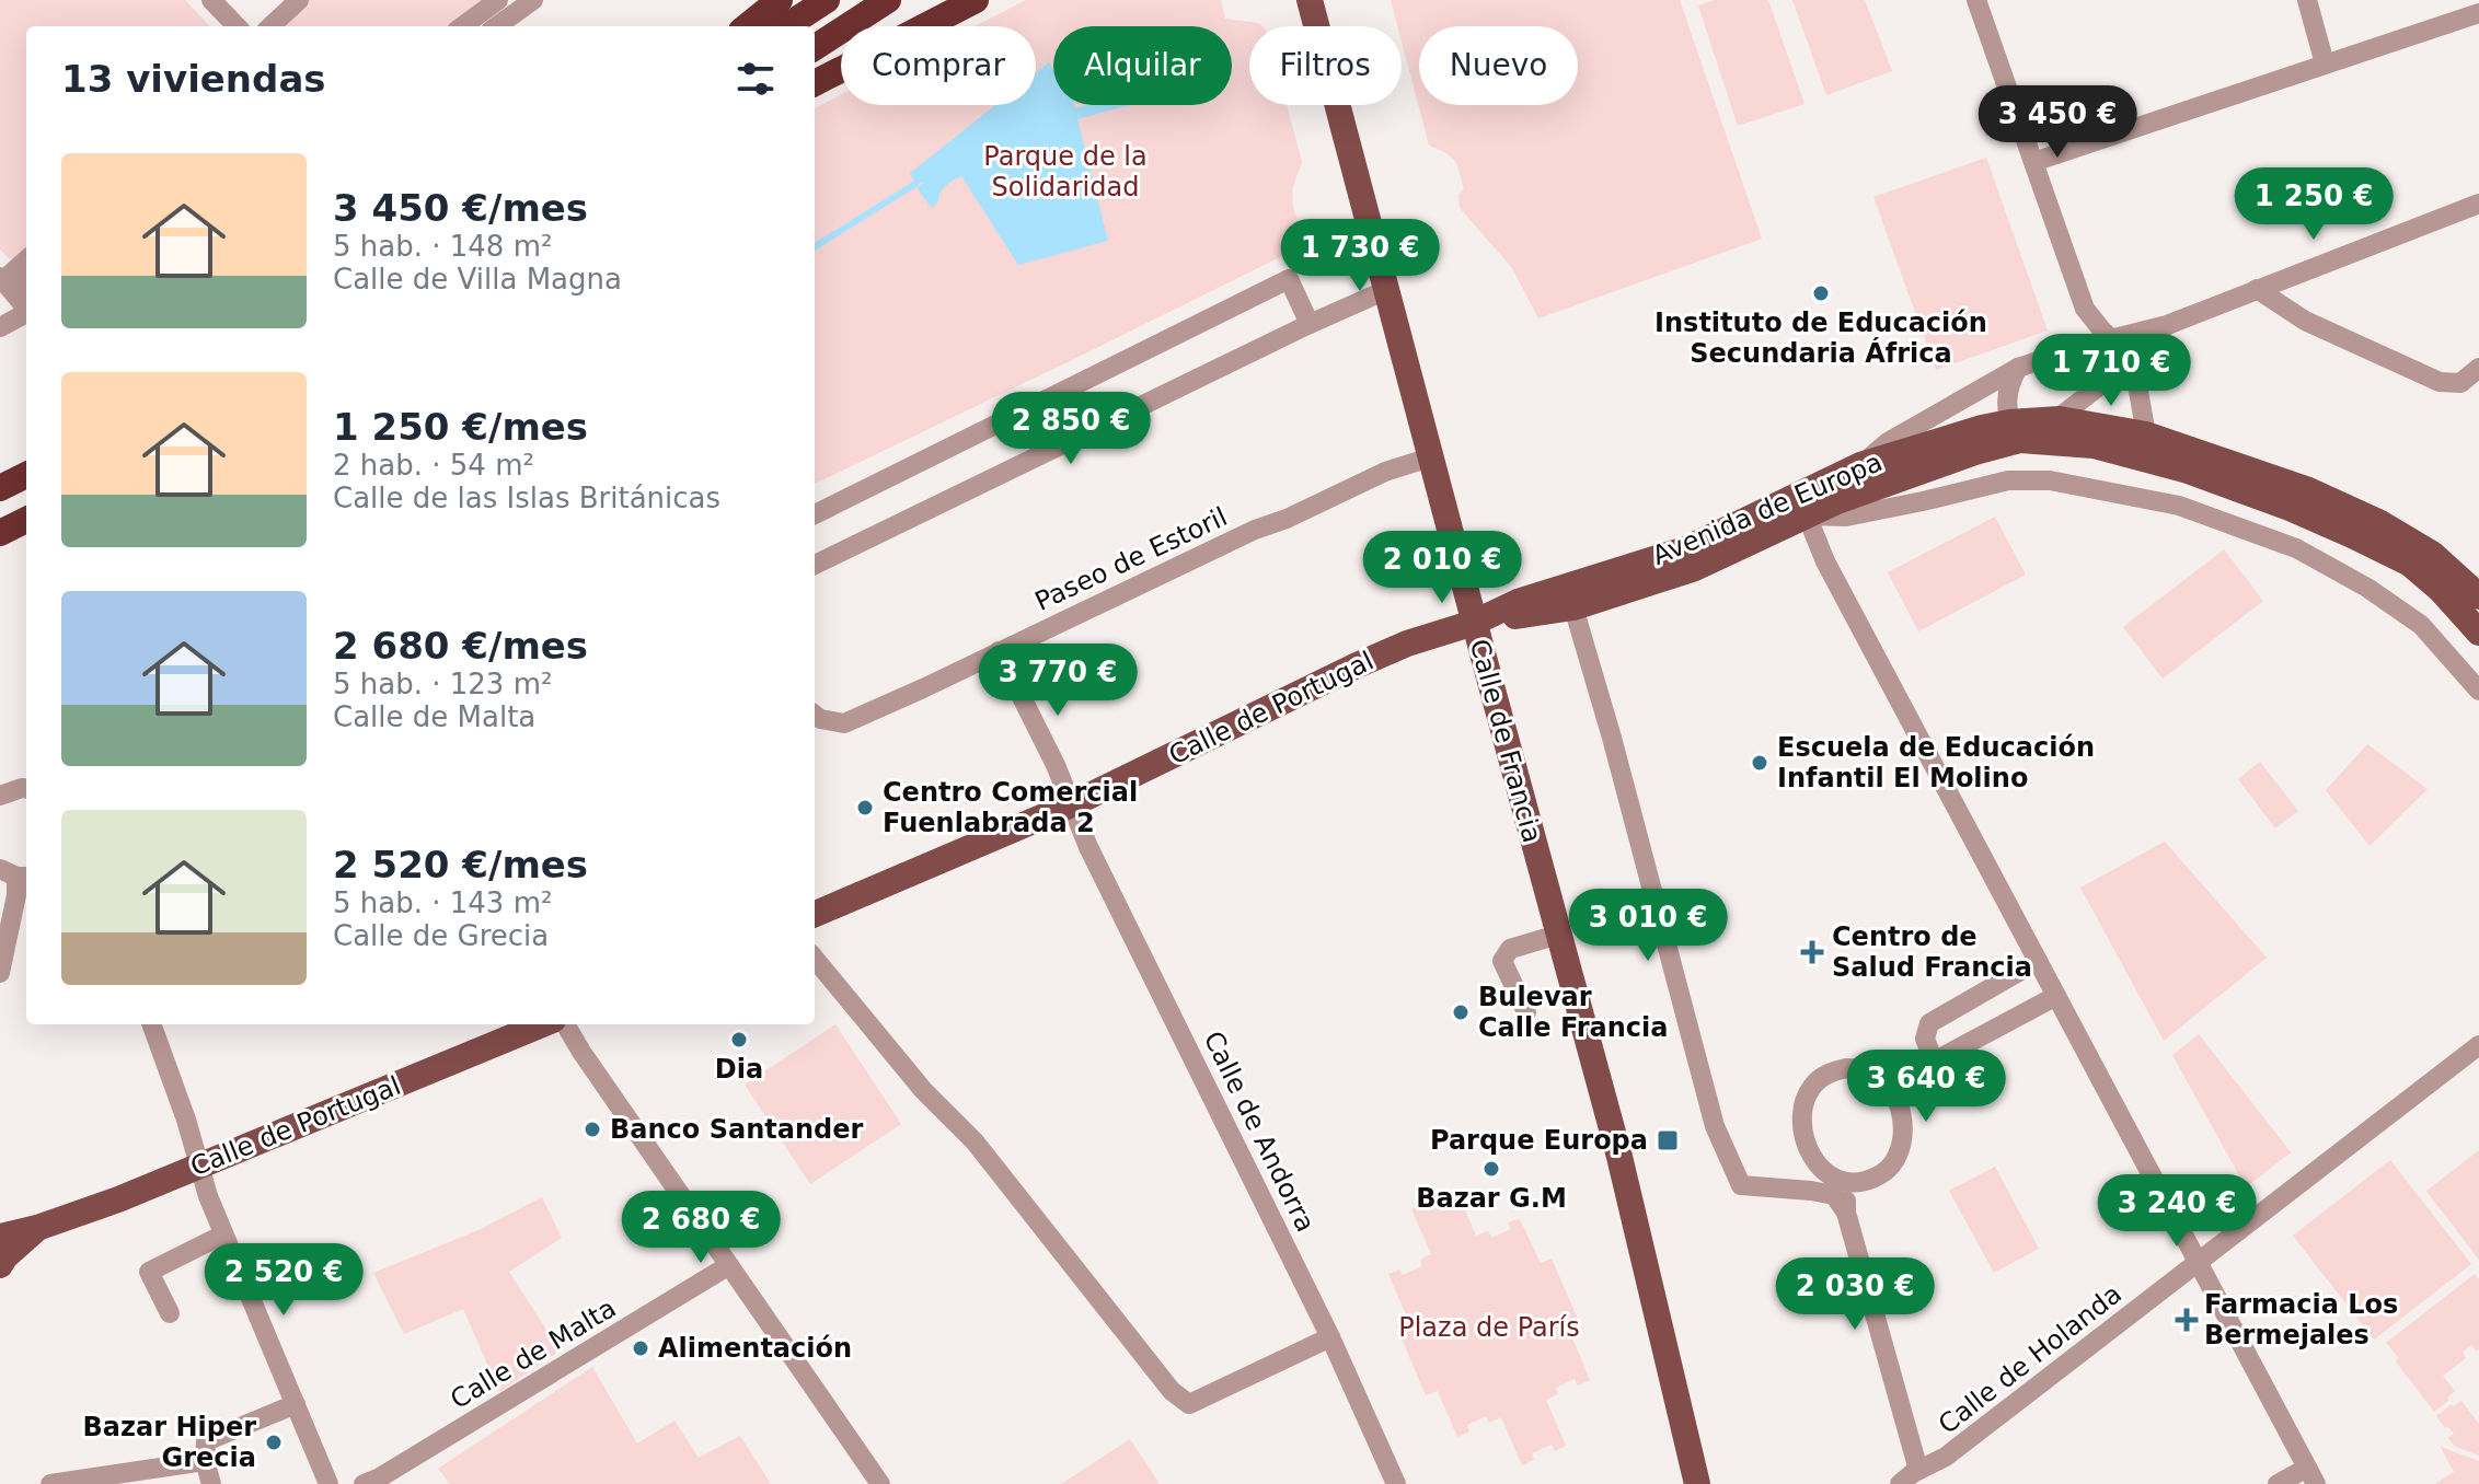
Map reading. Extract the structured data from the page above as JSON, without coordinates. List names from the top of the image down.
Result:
{
  "streets": {
    "main road": ["Avenida de Europa", "Calle de Portugal", "Calle de Francia"],
    "street": [
      "Paseo de Estoril",
      "Calle de Andorra",
      "Calle de Malta",
      "Calle de Holanda"
    ]
  },
  "crossings": [
    ["Avenida de Europa", "Calle de Portugal"],
    ["Avenida de Europa", "Calle de Francia"],
    ["Paseo de Estoril", "Calle de Francia"],
    ["Calle de Portugal", "Calle de Francia"],
    ["Calle de Portugal", "Calle de Andorra"]
  ],
  "parks": ["Parque de la Solidaridad", "Plaza de París"],
  "places": {
    "other": [
      "Instituto de Educación Secundaria África",
      "Escuela de Educación Infantil El Molino",
      "Centro Comercial Fuenlabrada 2",
      "Bulevar Calle Francia",
      "Dia",
      "Banco Santander",
      "Bazar G.M",
      "Alimentación",
      "Bazar Hiper Grecia"
    ],
    "health": ["Centro de Salud Francia", "Farmacia Los Bermejales"],
    "transit": ["Parque Europa"]
  },
  "page": {
    "chip": [
      "Comprar",
      "Alquilar",
      "Filtros",
      "Nuevo"
    ],
    "heading": "13 viviendas",
    "price": [
      "3 450 €",
      "1 250 €",
      "1 730 €",
      "1 710 €",
      "2 850 €",
      "2 010 €",
      "3 770 €",
      "3 010 €",
      "3 640 €",
      "3 240 €",
      "2 680 €",
      "2 520 €",
      "2 030 €"
    ],
    "list": [
      {
        "name": "3 450 €/mes",
        "note": "5 hab. · 148 m² · Calle de Villa Magna"
      },
      {
        "name": "1 250 €/mes",
        "note": "2 hab. · 54 m² · Calle de las Islas Británicas"
      },
      {
        "name": "2 680 €/mes",
        "note": "5 hab. · 123 m² · Calle de Malta"
      },
      {
        "name": "2 520 €/mes",
        "note": "5 hab. · 143 m² · Calle de Grecia"
      }
    ]
  }
}
